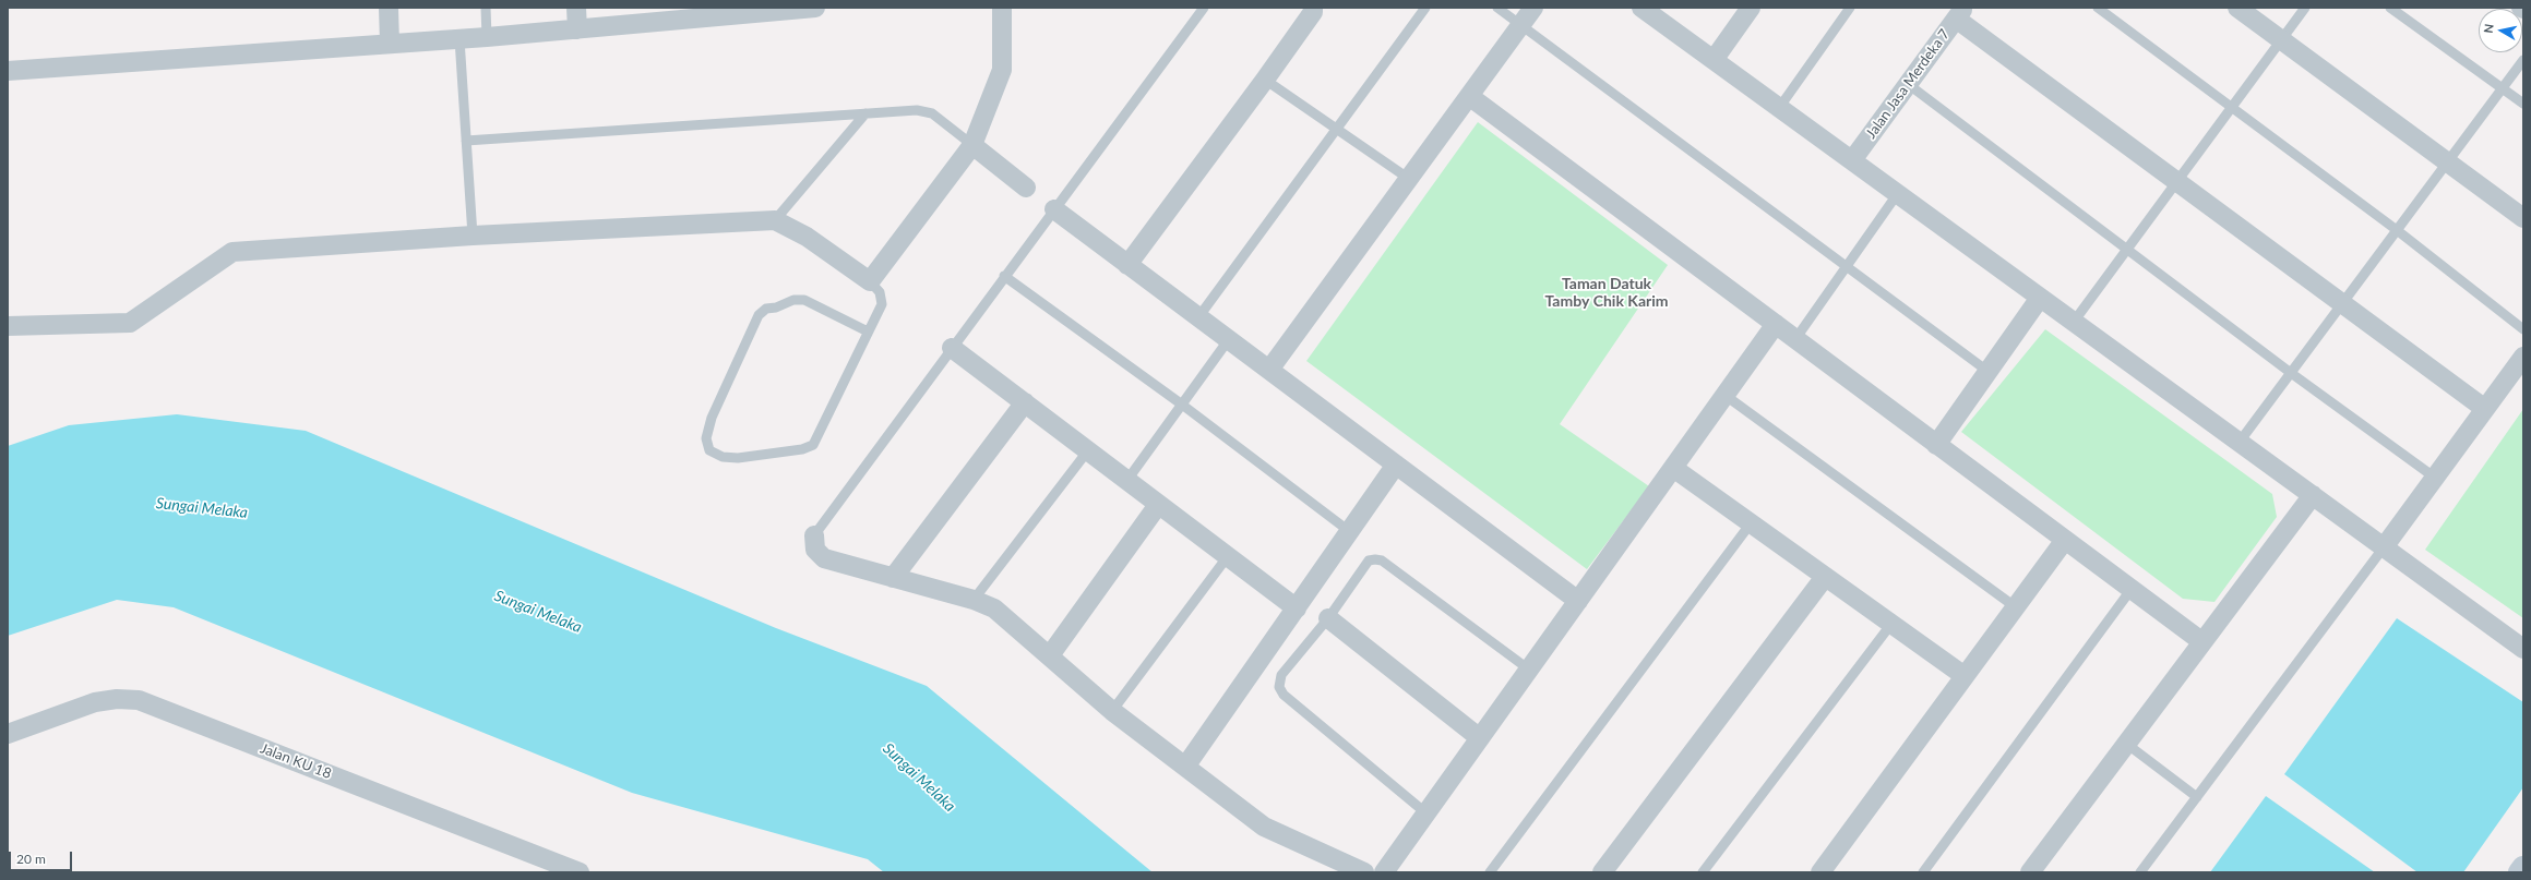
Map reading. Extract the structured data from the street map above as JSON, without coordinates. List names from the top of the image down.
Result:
{
  "streets": {
    "street": ["Jalan Jasa Merdeka 7", "Jalan KU 18"]
  },
  "districts": ["Taman Datuk Tamby Chik Karim"],
  "water": ["Sungai Melaka"],
  "scale_bar": "20 m",
  "north": "left"
}
